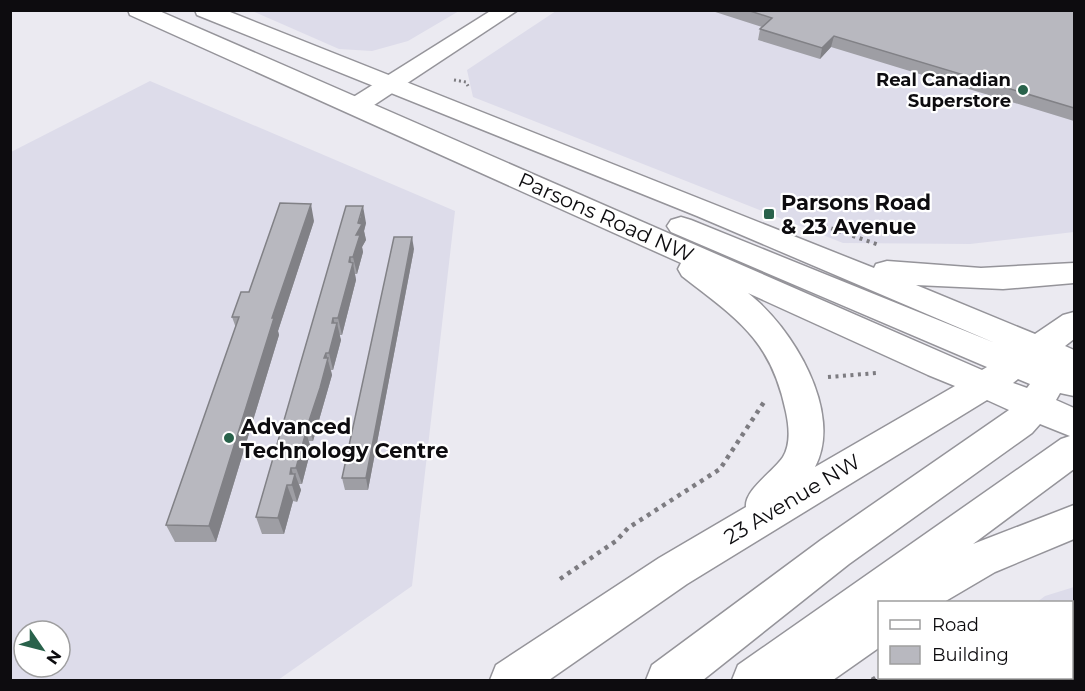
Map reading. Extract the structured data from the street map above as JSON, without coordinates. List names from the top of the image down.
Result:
{
  "streets": {
    "main road": ["Parsons Road NW", "23 Avenue NW"]
  },
  "crossings": [
    ["Parsons Road NW", "23 Avenue NW"]
  ],
  "places": {
    "other": ["Real Canadian Superstore", "Advanced Technology Centre"],
    "transit": ["Parsons Road & 23 Avenue"]
  },
  "legend": ["Road", "Building"],
  "north": "bottom right"
}
